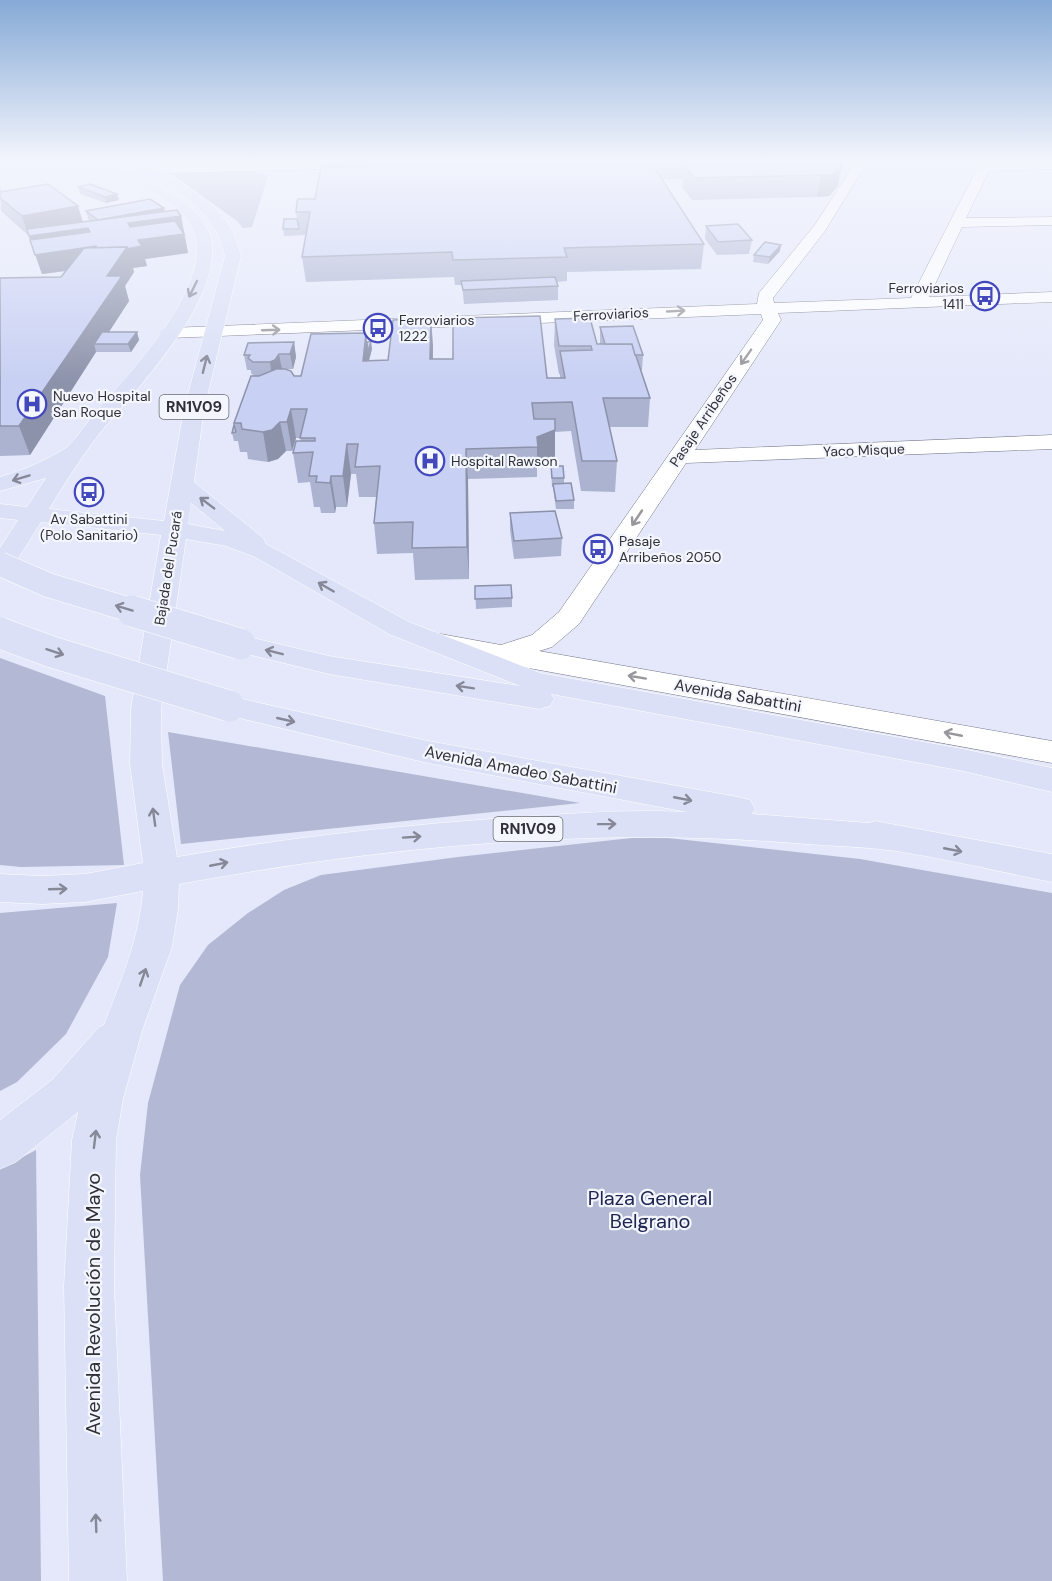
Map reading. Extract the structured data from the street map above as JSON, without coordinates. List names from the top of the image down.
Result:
{
  "streets": {
    "main road": [
      "RN1V09",
      "Bajada del Pucará",
      "Avenida Amadeo Sabattini",
      "Avenida Revolución de Mayo"
    ],
    "street": [
      "Ferroviarios",
      "Pasaje Arribeños",
      "Yaco Misque",
      "Avenida Sabattini"
    ]
  },
  "crossings": [
    ["Ferroviarios", "Pasaje Arribeños"],
    ["Ferroviarios", "Bajada del Pucará"],
    ["RN1V09", "Bajada del Pucará"],
    ["RN1V09", "Avenida Amadeo Sabattini"],
    ["Pasaje Arribeños", "Yaco Misque"],
    ["Pasaje Arribeños", "Avenida Sabattini"],
    ["Bajada del Pucará", "Avenida Revolución de Mayo"]
  ],
  "one_way": [
    "Ferroviarios",
    "Pasaje Arribeños",
    "Bajada del Pucará",
    "Avenida Sabattini",
    "Avenida Revolución de Mayo"
  ],
  "parks": ["Plaza General Belgrano"],
  "places": {
    "bus stop": [
      "Ferroviarios 1411",
      "Ferroviarios 1222",
      "Av Sabattini (Polo Sanitario)",
      "Pasaje Arribeños 2050"
    ],
    "hospital": ["Nuevo Hospital San Roque", "Hospital Rawson"]
  }
}
